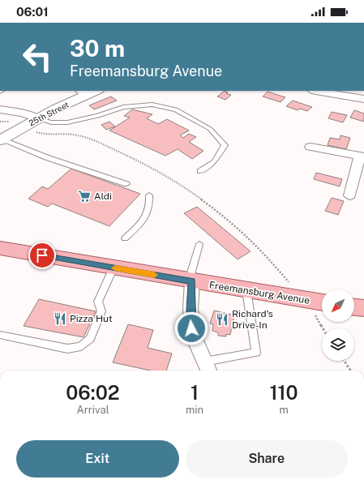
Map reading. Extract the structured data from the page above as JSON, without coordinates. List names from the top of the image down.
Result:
{
  "streets": {
    "main road": ["25th Street", "Freemansburg Avenue"]
  },
  "places": {
    "supermarket": ["Aldi"],
    "restaurant": ["Pizza Hut", "Richard's Drive-In"]
  },
  "north": "bottom left",
  "page": {
    "status": "06:01",
    "turn": ["30 m", "Freemansburg Avenue"],
    "eta": [
      "06:02",
      "Arrival",
      "1",
      "min",
      "110",
      "m"
    ],
    "buttons": ["Exit", "Share"]
  }
}
